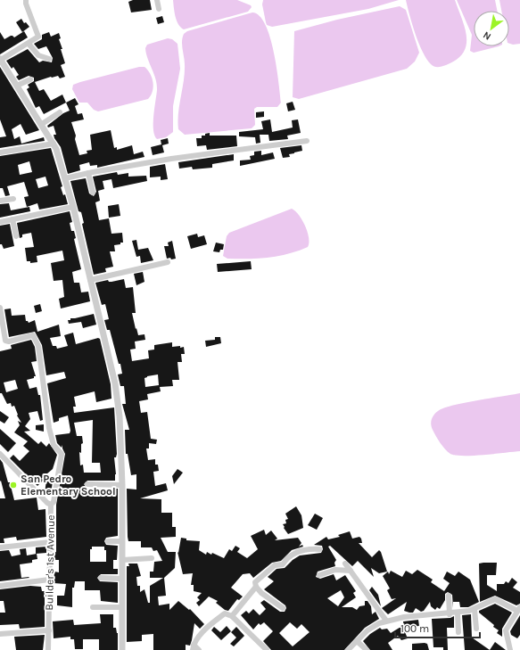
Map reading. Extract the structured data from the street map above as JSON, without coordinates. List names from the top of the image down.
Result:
{
  "streets": {
    "street": ["Builder's 1st Avenue"]
  },
  "places": ["San Pedro Elementary School"],
  "scale_bar": "100 m",
  "north": "bottom left"
}
